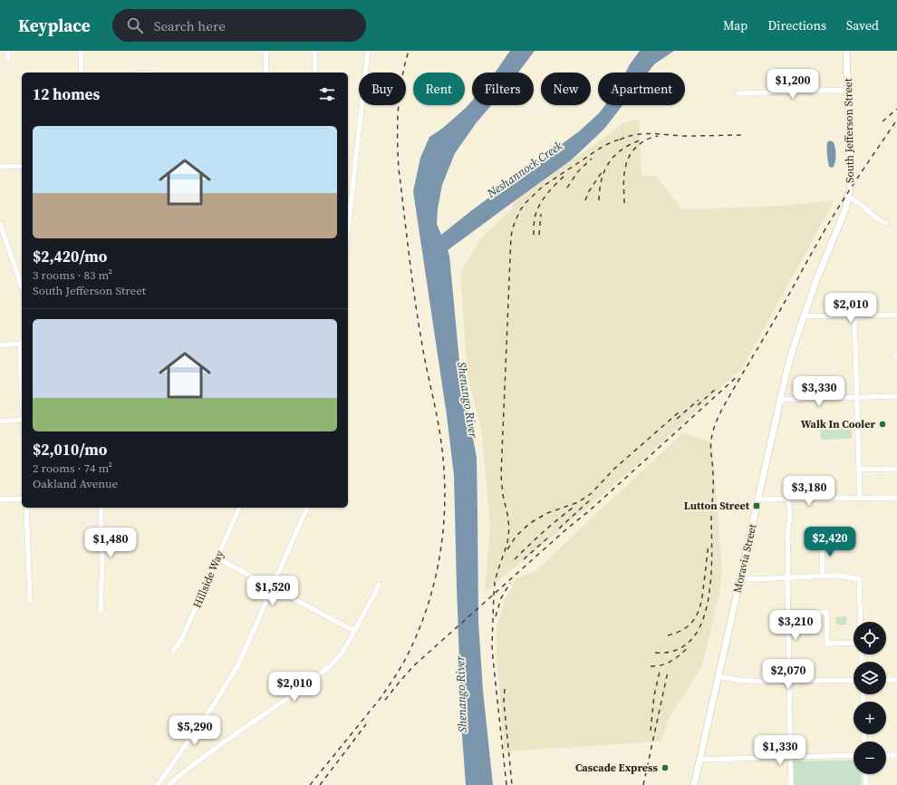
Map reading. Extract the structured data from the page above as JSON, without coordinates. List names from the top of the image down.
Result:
{
  "streets": {
    "main road": ["South Jefferson Street", "Moravia Street"],
    "street": ["Hillside Way"]
  },
  "crossings": [
    ["South Jefferson Street", "Moravia Street"]
  ],
  "water": ["Neshannock Creek", "Shenango River"],
  "places": {
    "other": ["Walk In Cooler", "Cascade Express"],
    "transit": ["Lutton Street"]
  },
  "page": {
    "header": "Keyplace",
    "search": "Search here",
    "nav": ["Map", "Directions", "Saved"],
    "price": [
      "$1,200",
      "$2,010",
      "$3,330",
      "$3,180",
      "$2,420",
      "$1,480",
      "$1,520",
      "$3,210",
      "$2,070",
      "$2,010",
      "$5,290",
      "$1,330"
    ],
    "chip": [
      "Buy",
      "Rent",
      "Filters",
      "New",
      "Apartment"
    ],
    "heading": "12 homes",
    "list": [
      {
        "name": "$2,420/mo",
        "note": "3 rooms · 83 m² · South Jefferson Street"
      },
      {
        "name": "$2,010/mo",
        "note": "2 rooms · 74 m² · Oakland Avenue"
      }
    ],
    "map_buttons": ["+", "−"]
  }
}
